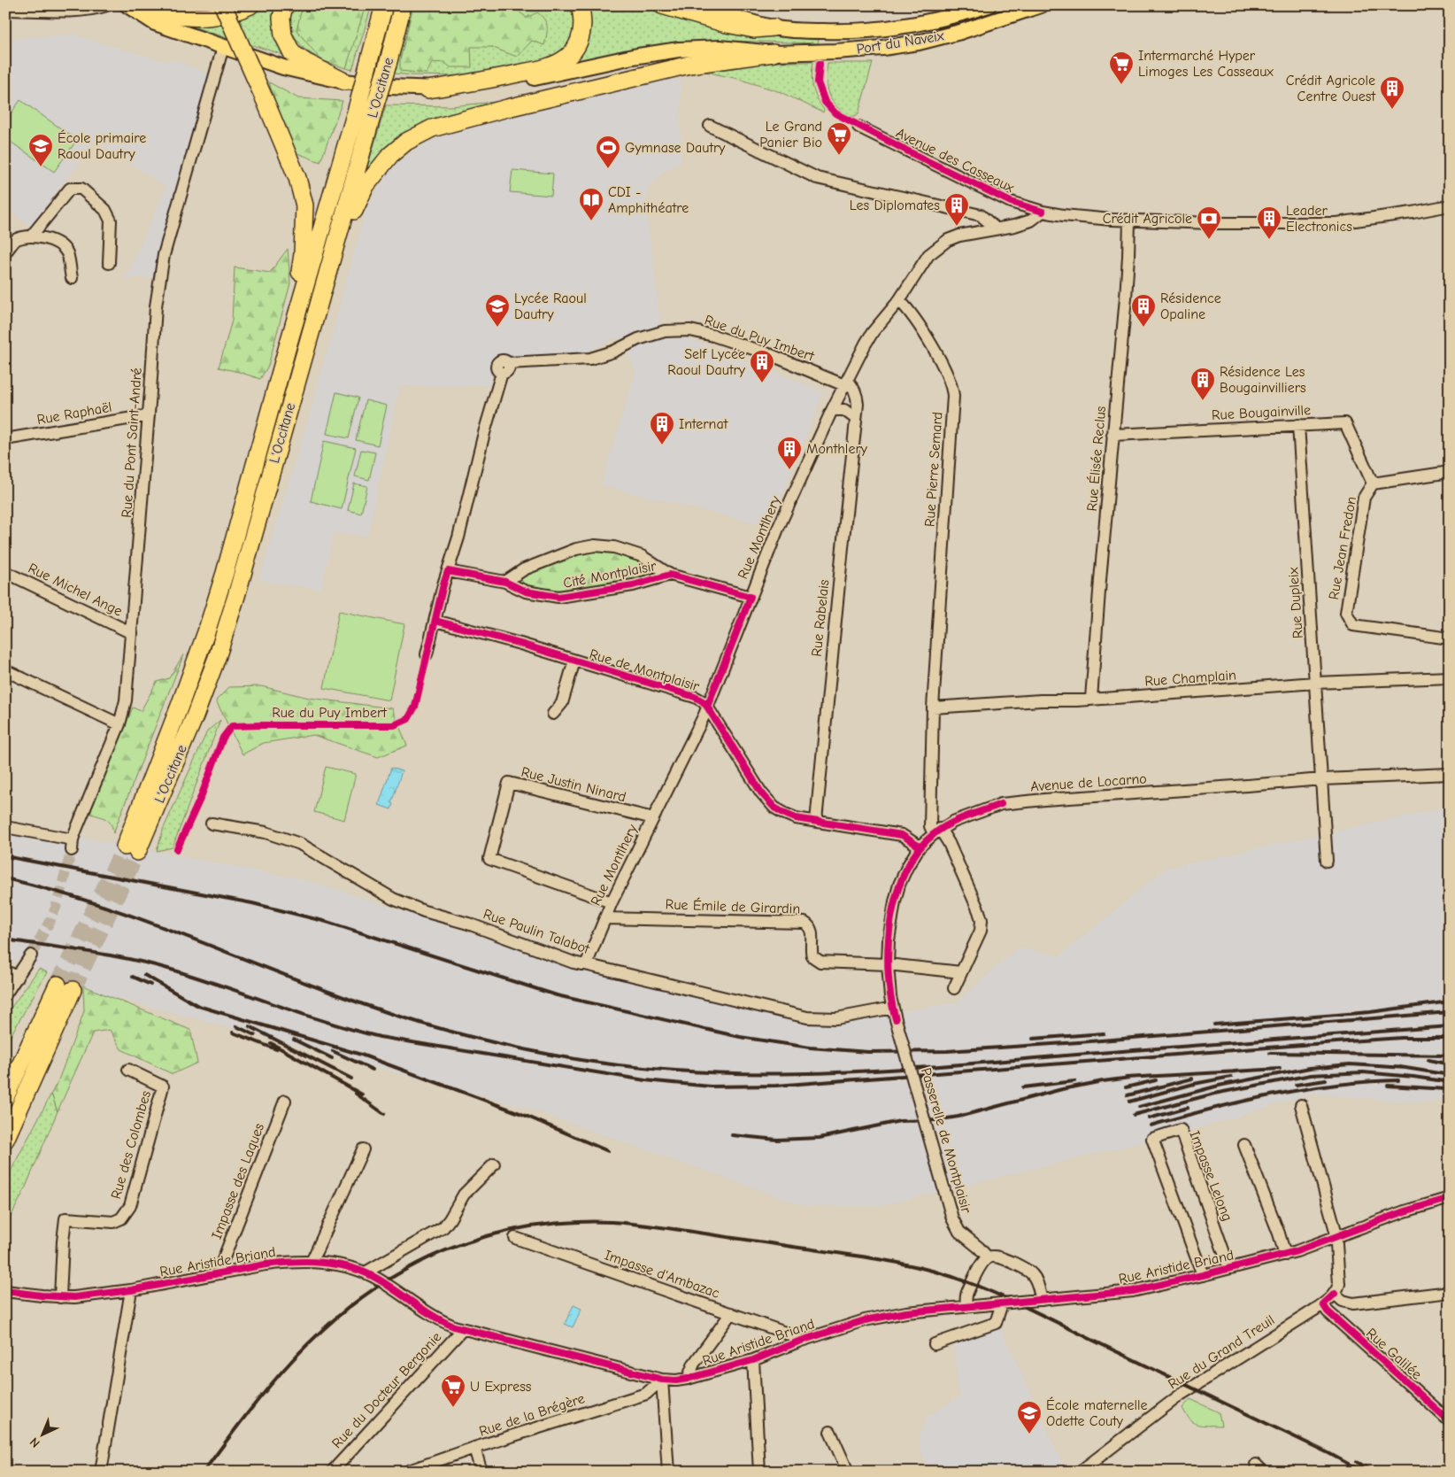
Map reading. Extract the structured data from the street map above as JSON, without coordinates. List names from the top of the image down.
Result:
{
  "streets": {
    "highway": ["L'Occitane"],
    "main road": ["Port du Naveix"],
    "street": [
      "Avenue des Casseaux",
      "Rue du Puy Imbert",
      "Rue Bougainville",
      "Rue Raphaël",
      "Rue du Pont Saint-André",
      "Rue Élisée Reclus",
      "Rue Pierre Semard",
      "Rue Montlhery",
      "Rue Jean Fredon",
      "Cité Montplaisir",
      "Rue Michel Ange",
      "Rue Dupleix",
      "Rue Rabelais",
      "Rue de Montplaisir",
      "Rue Champlain",
      "Avenue de Locarno",
      "Rue Justin Ninard",
      "Rue Émile de Girardin",
      "Rue Paulin Talabot",
      "Passerelle de Montplaisir",
      "Rue des Colombes",
      "Impasse Lelong",
      "Impasse des Laques",
      "Rue Aristide Briand",
      "Impasse d'Ambazac",
      "Rue du Grand Treuil",
      "Rue Galilée",
      "Rue du Docteur Bergonie",
      "Rue de la Brégère"
    ]
  },
  "crossings": [
    ["Port du Naveix", "Rue du Pont Saint-André"],
    ["Avenue des Casseaux", "Rue Élisée Reclus"],
    ["Rue du Puy Imbert", "Rue Montlhery"],
    ["Rue du Puy Imbert", "Cité Montplaisir"],
    ["Rue du Puy Imbert", "Rue Rabelais"],
    ["Rue Bougainville", "Rue Élisée Reclus"],
    ["Rue Bougainville", "Rue Jean Fredon"],
    ["Rue Bougainville", "Rue Dupleix"],
    ["Rue Raphaël", "Rue du Pont Saint-André"],
    ["Rue du Pont Saint-André", "Rue Michel Ange"],
    ["Rue Élisée Reclus", "Rue Champlain"],
    ["Rue Pierre Semard", "Rue Montlhery"],
    ["Rue Pierre Semard", "Rue Champlain"],
    ["Rue Pierre Semard", "Avenue de Locarno"],
    ["Rue Montlhery", "Cité Montplaisir"],
    ["Rue Montlhery", "Rue Rabelais"],
    ["Rue Montlhery", "Rue de Montplaisir"],
    ["Rue Montlhery", "Rue Justin Ninard"],
    ["Rue Montlhery", "Rue Émile de Girardin"],
    ["Rue Montlhery", "Rue Paulin Talabot"],
    ["Rue Dupleix", "Rue Champlain"],
    ["Rue Dupleix", "Avenue de Locarno"],
    ["Rue Rabelais", "Rue de Montplaisir"],
    ["Rue de Montplaisir", "Avenue de Locarno"],
    ["Avenue de Locarno", "Rue Émile de Girardin"],
    ["Avenue de Locarno", "Rue Paulin Talabot"],
    ["Avenue de Locarno", "Passerelle de Montplaisir"],
    ["Rue Paulin Talabot", "Passerelle de Montplaisir"],
    ["Rue des Colombes", "Rue Aristide Briand"],
    ["Impasse Lelong", "Rue Aristide Briand"],
    ["Impasse des Laques", "Rue Aristide Briand"],
    ["Rue Aristide Briand", "Impasse d'Ambazac"],
    ["Rue Aristide Briand", "Rue du Docteur Bergonie"],
    ["Rue Aristide Briand", "Rue de la Brégère"],
    ["Rue du Grand Treuil", "Rue Galilée"]
  ],
  "places": {
    "supermarket": ["Intermarché Hyper Limoges Les Casseaux", "Le Grand Panier Bio", "U Express"],
    "building": [
      "Crédit Agricole Centre Ouest",
      "Les Diplomates",
      "Leader Electronics",
      "Résidence Opaline",
      "Self Lycée Raoul Dautry",
      "Résidence Les Bougainvilliers",
      "Internat",
      "Monthlery"
    ],
    "school or university": ["École primaire Raoul Dautry", "Lycée Raoul Dautry", "École maternelle Odette Couty"],
    "sports": ["Gymnase Dautry"],
    "library": ["CDI - Amphithéatre"],
    "bank": ["Crédit Agricole"]
  },
  "north": "bottom left"
}
